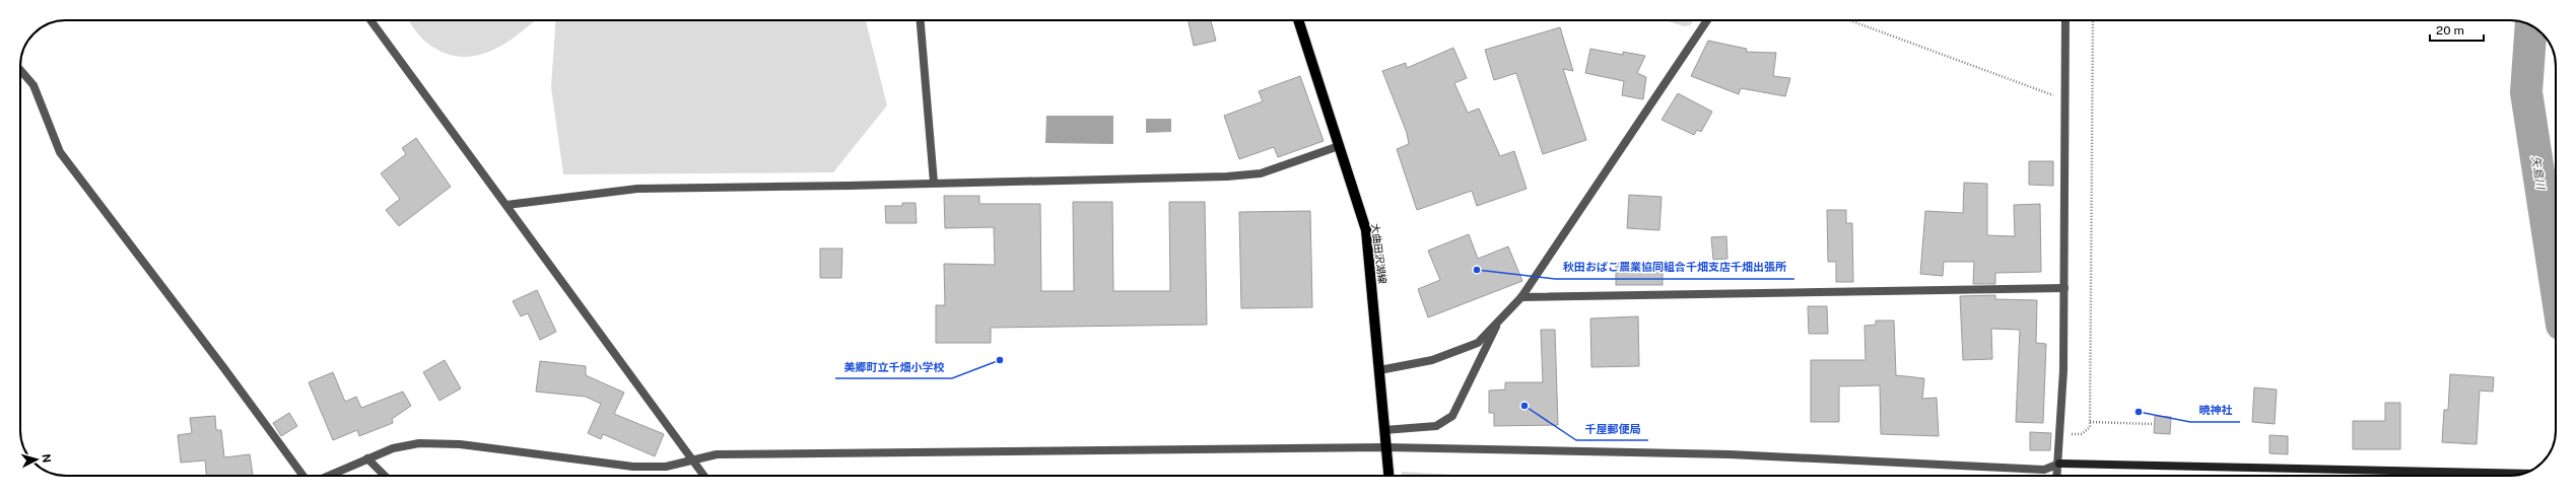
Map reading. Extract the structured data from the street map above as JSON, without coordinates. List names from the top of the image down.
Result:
{
  "streets": {
    "main road": ["大曲田沢湖線"]
  },
  "water": ["矢島川"],
  "places": [
    "秋田おばこ農業協同組合千畑支店千畑出張所",
    "美郷町立千畑小学校",
    "千屋郵便局",
    "暁神社"
  ],
  "scale_bar": "20 m",
  "north": "right"
}
